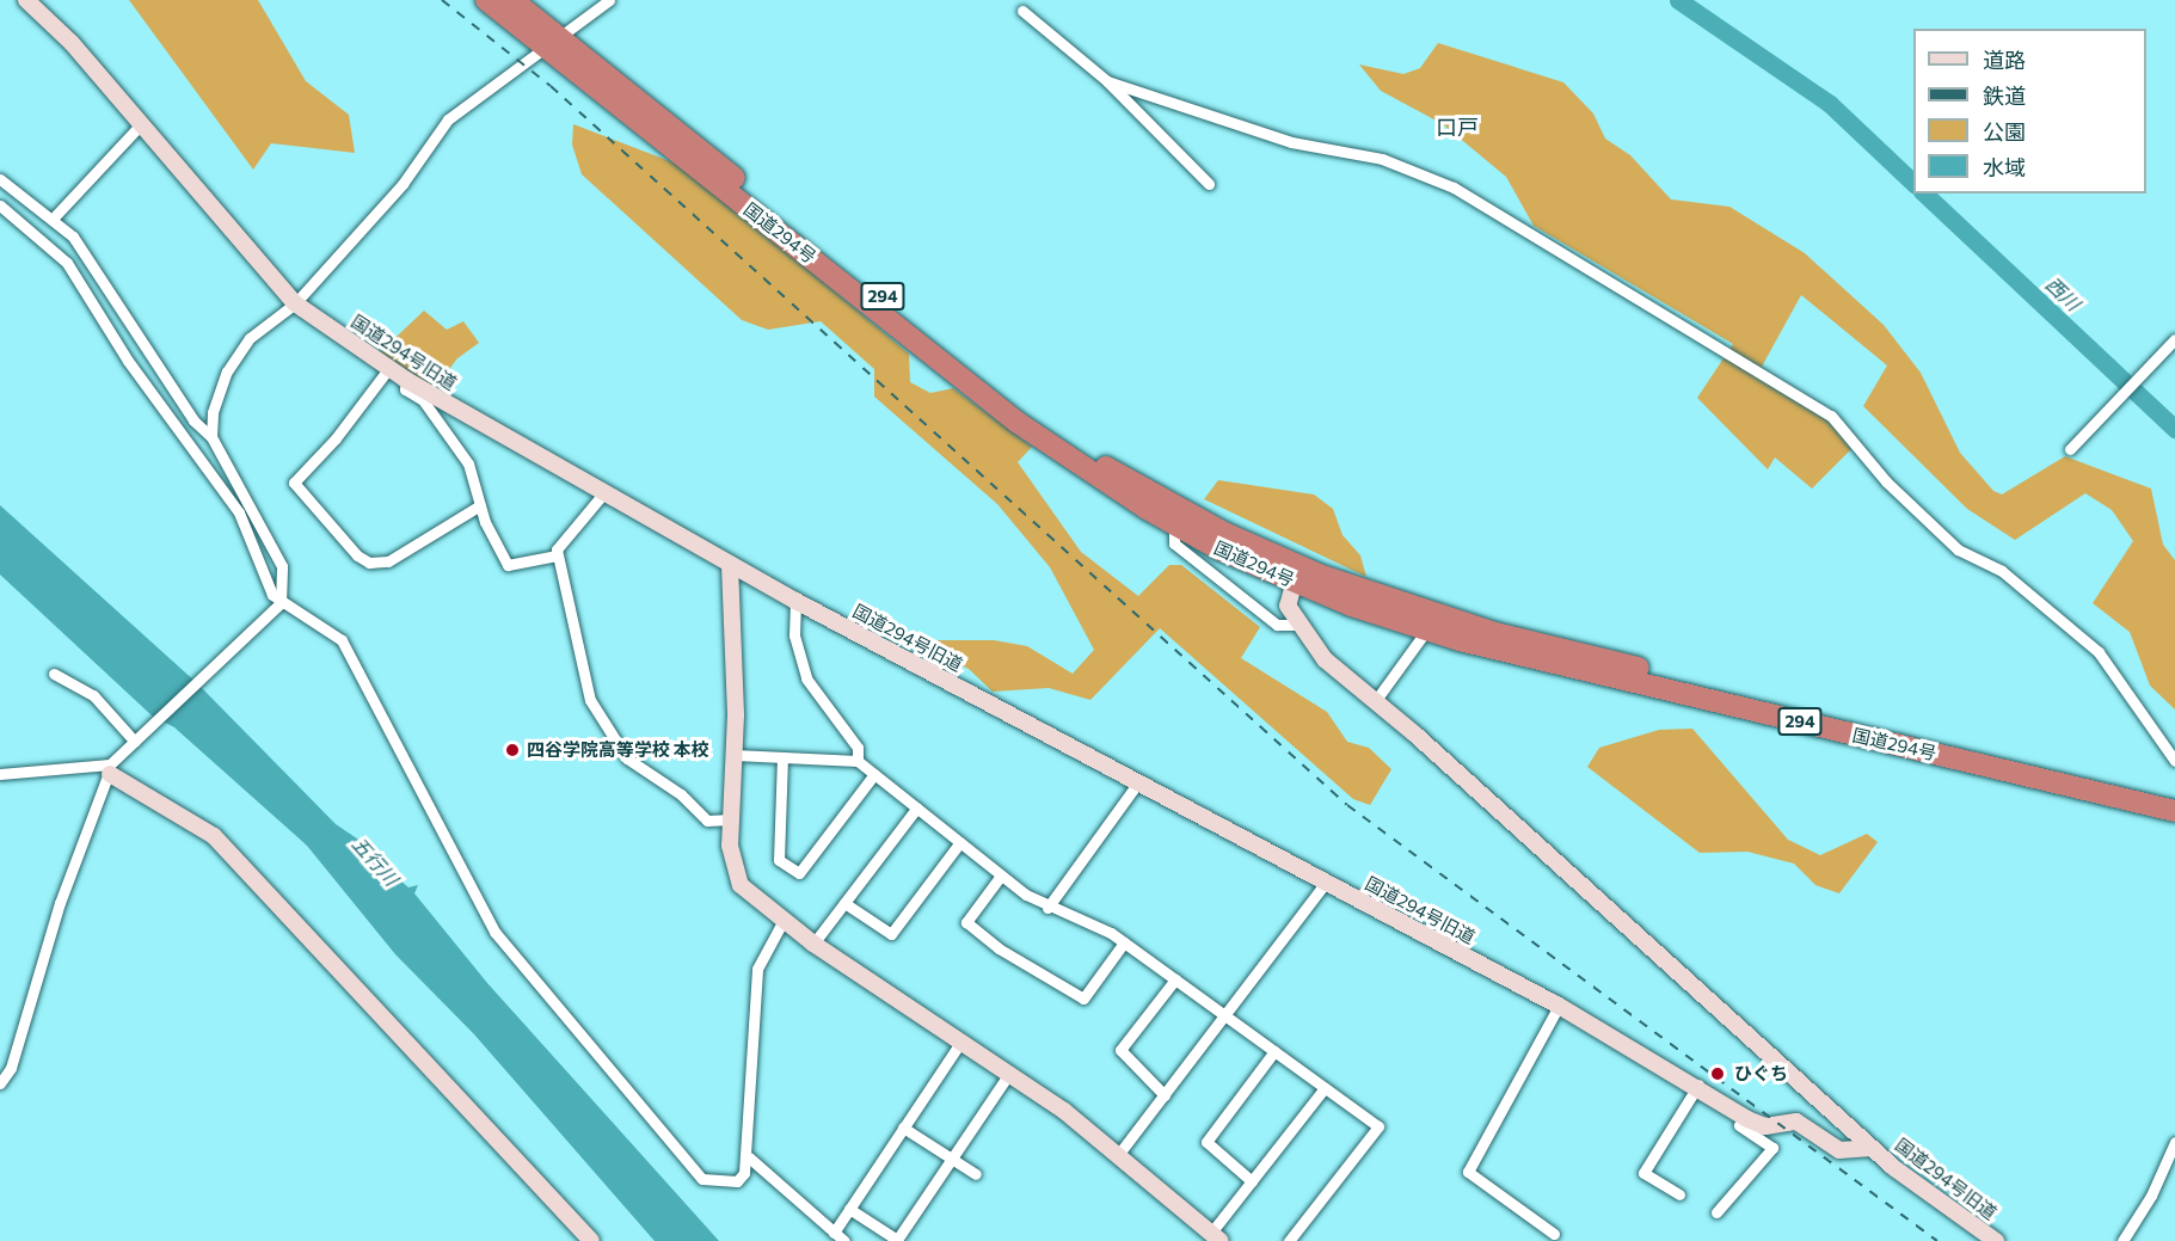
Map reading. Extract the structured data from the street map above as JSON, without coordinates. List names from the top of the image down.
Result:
{
  "streets": {
    "highway": ["国道294号", "294"],
    "street": ["国道294号旧道"]
  },
  "crossings": [
    ["国道294号", "国道294号旧道"]
  ],
  "districts": ["口戸"],
  "water": ["西川", "五行川"],
  "places": ["四谷学院高等学校 本校", "ひぐち"],
  "legend": [
    "道路",
    "鉄道",
    "公園",
    "水域"
  ]
}
